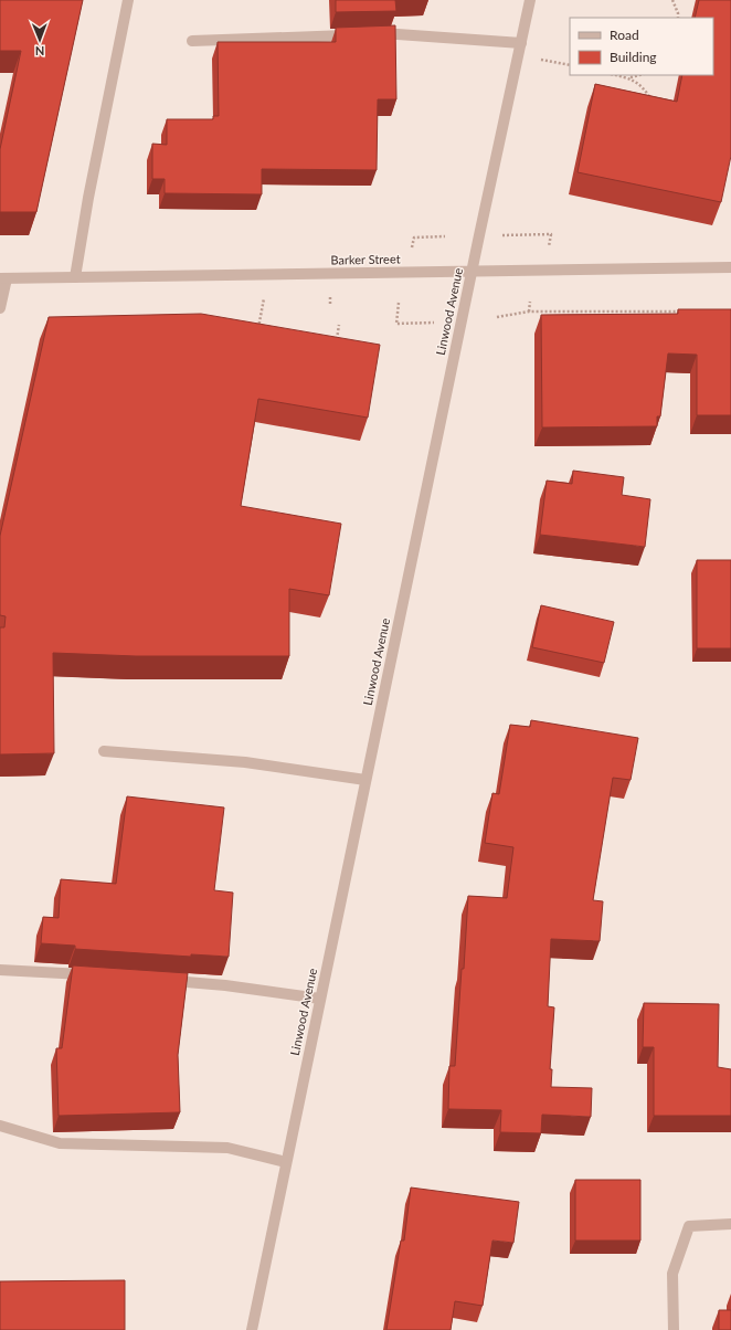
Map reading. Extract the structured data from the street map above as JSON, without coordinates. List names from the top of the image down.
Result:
{
  "streets": {
    "street": ["Barker Street", "Linwood Avenue"]
  },
  "crossings": [
    ["Barker Street", "Linwood Avenue"]
  ],
  "legend": ["Road", "Building"],
  "north": "bottom"
}
